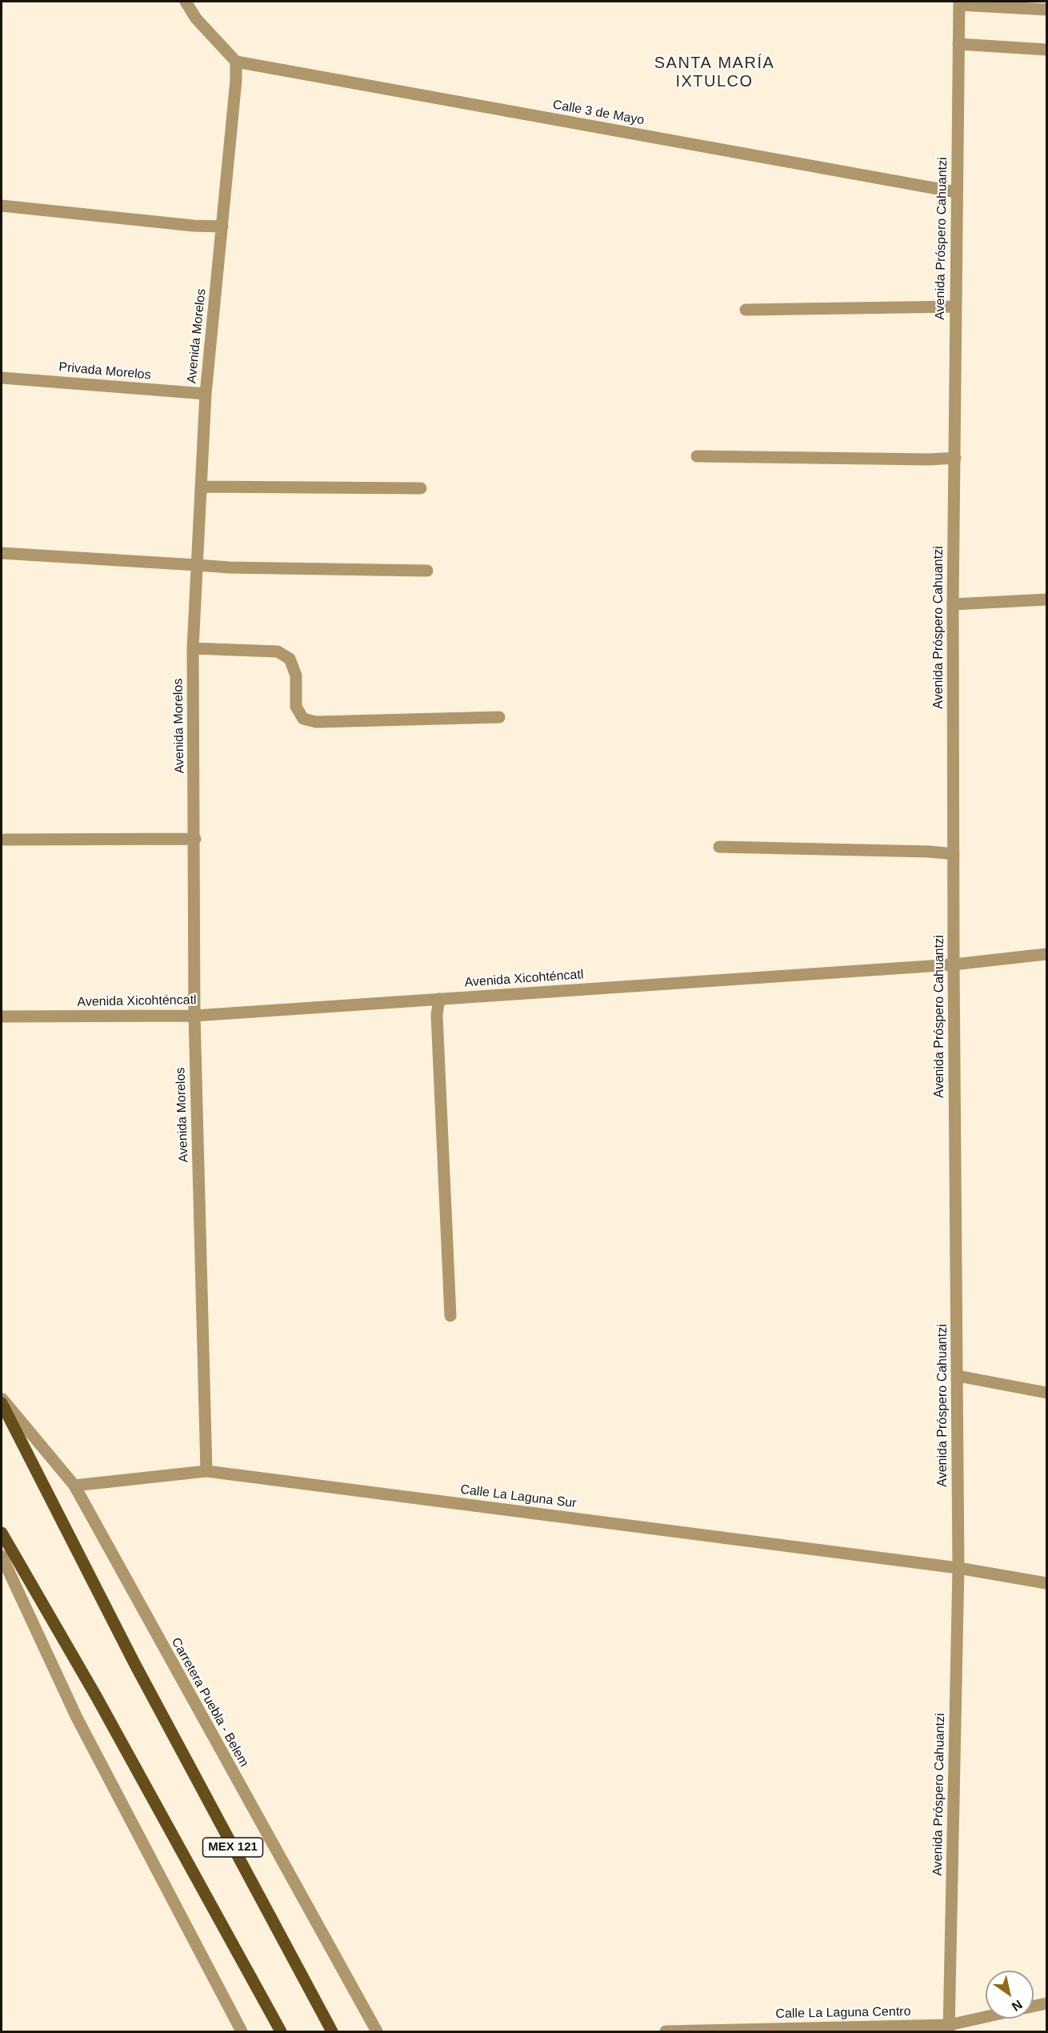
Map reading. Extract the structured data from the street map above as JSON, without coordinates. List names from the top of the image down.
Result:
{
  "streets": {
    "main road": ["MEX 121"],
    "street": [
      "Calle 3 de Mayo",
      "Avenida Próspero Cahuantzi",
      "Avenida Morelos",
      "Privada Morelos",
      "Avenida Xicohténcatl",
      "Calle La Laguna Sur",
      "Carretera Puebla - Belem",
      "Calle La Laguna Centro"
    ]
  },
  "crossings": [
    ["Calle 3 de Mayo", "Avenida Próspero Cahuantzi"],
    ["Calle 3 de Mayo", "Avenida Morelos"],
    ["Avenida Próspero Cahuantzi", "Avenida Xicohténcatl"],
    ["Avenida Próspero Cahuantzi", "Calle La Laguna Sur"],
    ["Avenida Próspero Cahuantzi", "Calle La Laguna Centro"],
    ["Avenida Morelos", "Privada Morelos"],
    ["Avenida Morelos", "Avenida Xicohténcatl"],
    ["Avenida Morelos", "Calle La Laguna Sur"],
    ["Calle La Laguna Sur", "Carretera Puebla - Belem"]
  ],
  "districts": ["SANTA MARÍA IXTULCO"],
  "north": "bottom right"
}
